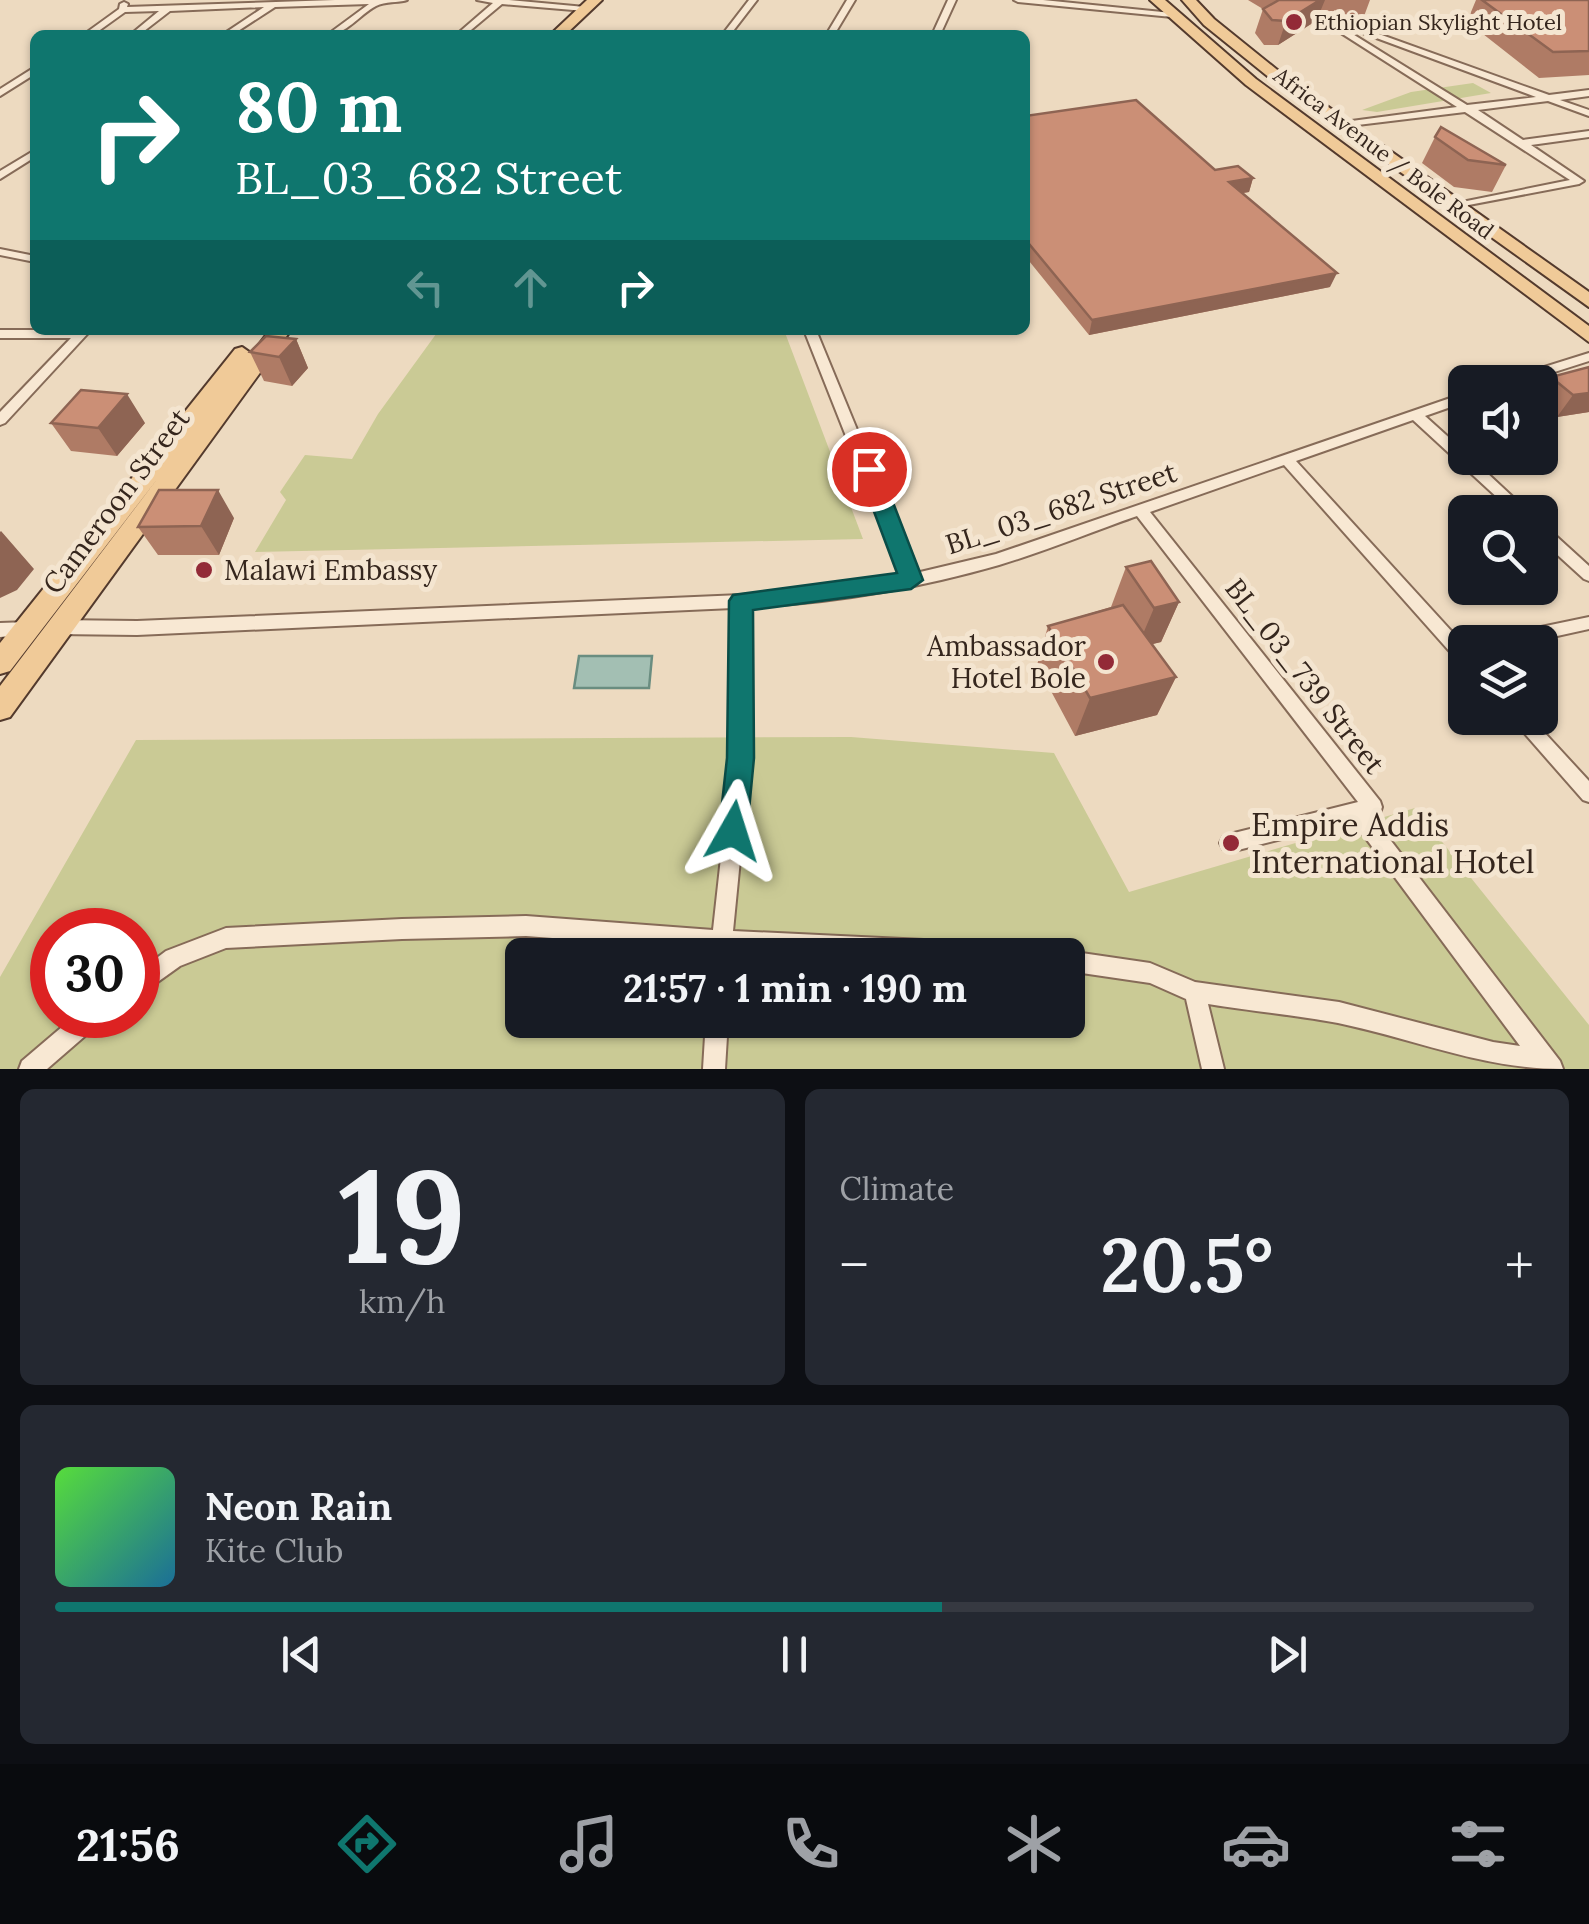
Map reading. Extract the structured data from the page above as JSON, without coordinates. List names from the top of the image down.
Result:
{
  "streets": {
    "main road": ["Africa Avenue / Bole Road", "Cameroon Street"],
    "street": ["BL_03_682 Street", "BL_03_739 Street"]
  },
  "crossings": [
    ["Cameroon Street", "BL_03_682 Street"],
    ["BL_03_682 Street", "BL_03_739 Street"]
  ],
  "places": [
    "Ethiopian Skylight Hotel",
    "Malawi Embassy",
    "Ambassador Hotel Bole",
    "Empire Addis International Hotel"
  ],
  "page": {
    "turn": ["80 m", "BL_03_682 Street"],
    "limit": "30",
    "trip": "21:57 · 1 min · 190 m",
    "tile": [
      ["19", "km/h"],
      "Climate"
    ],
    "heat": ["−", "20.5°", "+"],
    "song": ["Neon Rain", "Kite Club"],
    "tabs": "21:56"
  }
}
